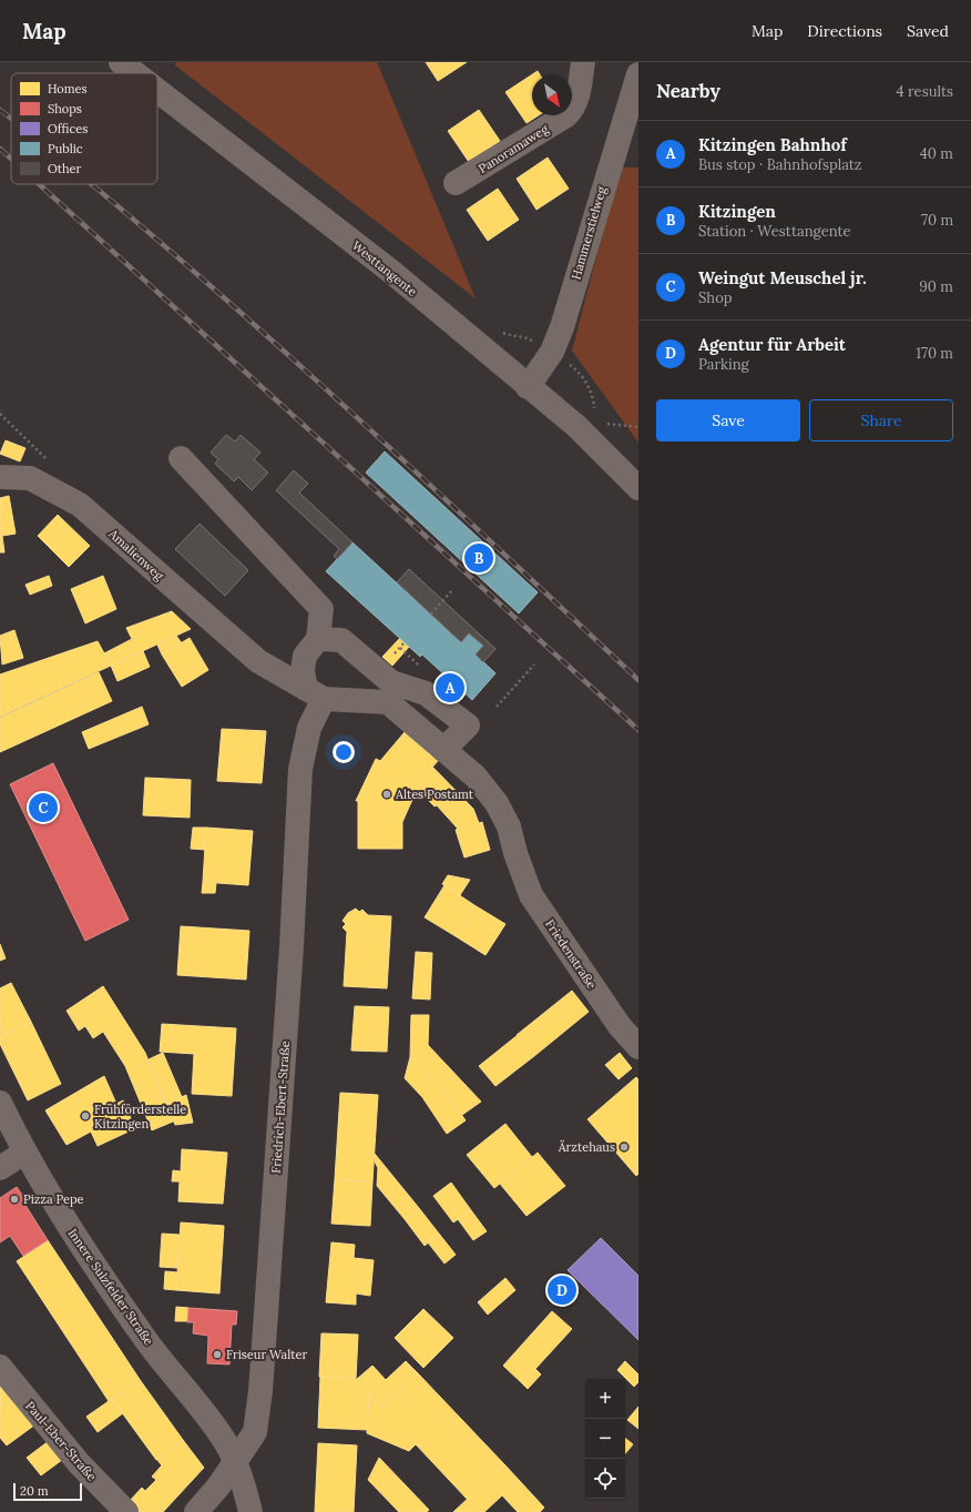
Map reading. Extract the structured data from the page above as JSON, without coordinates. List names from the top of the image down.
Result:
{
  "streets": {
    "street": [
      "Panoramaweg",
      "Hammerstielweg",
      "Westtangente",
      "Amalienweg",
      "Friedenstraße",
      "Friedrich-Ebert-Straße",
      "Innere Sulzfelder Straße",
      "Paul-Eber-Straße"
    ]
  },
  "crossings": [
    ["Hammerstielweg", "Westtangente"],
    ["Amalienweg", "Friedrich-Ebert-Straße"],
    ["Friedrich-Ebert-Straße", "Innere Sulzfelder Straße"]
  ],
  "places": [
    "Altes Postamt",
    "Frühförderstelle Kitzingen",
    "Ärztehaus",
    "Pizza Pepe",
    "Friseur Walter"
  ],
  "legend": [
    "Homes",
    "Shops",
    "Offices",
    "Public",
    "Other"
  ],
  "scale_bar": "20 m",
  "north": "bottom right",
  "page": {
    "header": "Map",
    "nav": ["Map", "Directions", "Saved"],
    "heading": ["Nearby", "4 results"],
    "list": [
      {
        "mark": "A",
        "name": "Kitzingen Bahnhof",
        "note": "Bus stop · Bahnhofsplatz",
        "value": "40 m"
      },
      {
        "mark": "B",
        "name": "Kitzingen",
        "note": "Station · Westtangente",
        "value": "70 m"
      },
      {
        "mark": "C",
        "name": "Weingut Meuschel jr.",
        "note": "Shop",
        "value": "90 m"
      },
      {
        "mark": "D",
        "name": "Agentur für Arbeit",
        "note": "Parking",
        "value": "170 m"
      }
    ],
    "buttons": ["Save", "Share"],
    "pins": [
      "B",
      "A",
      "C",
      "D"
    ],
    "map_buttons": ["+", "−"],
    "scale": "20 m"
  }
}
